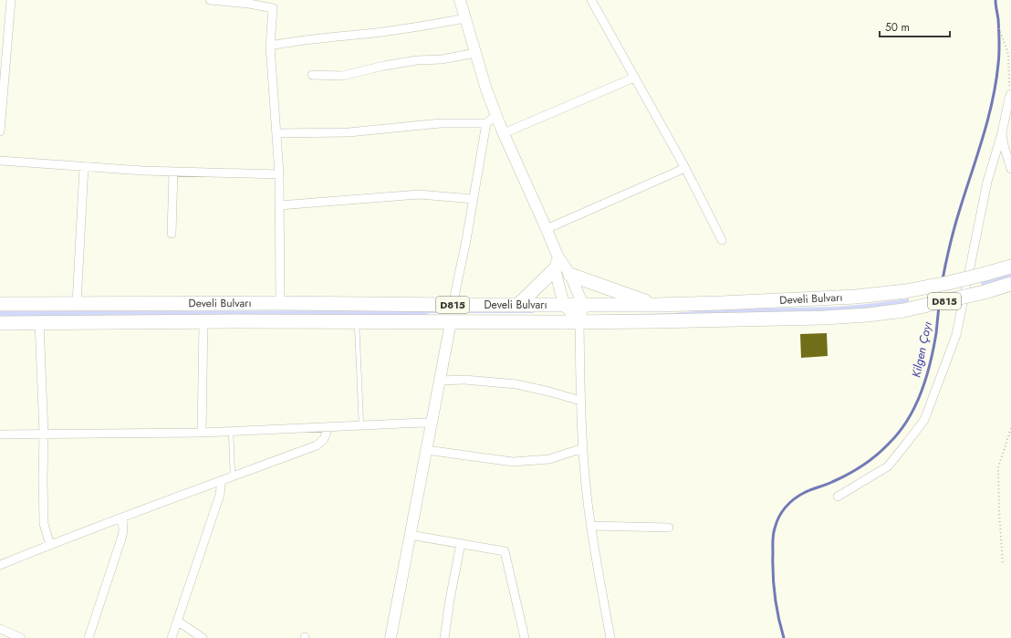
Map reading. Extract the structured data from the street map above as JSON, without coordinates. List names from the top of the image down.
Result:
{
  "streets": {
    "highway": ["Develi Bulvarı", "D815"]
  },
  "water": ["Kilgen Çayı"],
  "scale_bar": "50 m"
}
